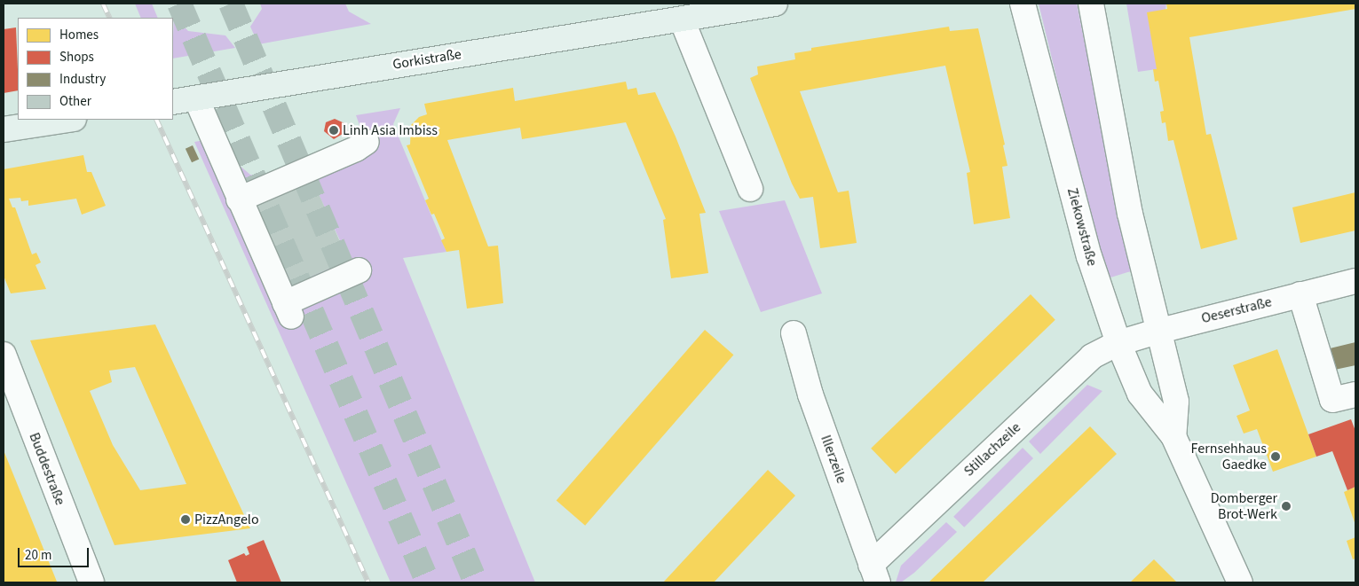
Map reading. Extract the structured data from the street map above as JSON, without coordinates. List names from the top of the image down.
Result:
{
  "streets": {
    "main road": ["Gorkistraße"],
    "street": [
      "Ziekowstraße",
      "Oeserstraße",
      "Stillachzeile",
      "Illerzeile",
      "Buddestraße"
    ]
  },
  "crossings": [
    ["Ziekowstraße", "Oeserstraße"],
    ["Ziekowstraße", "Stillachzeile"],
    ["Oeserstraße", "Stillachzeile"],
    ["Stillachzeile", "Illerzeile"]
  ],
  "places": [
    "Linh Asia Imbiss",
    "Fernsehhaus Gaedke",
    "Domberger Brot-Werk",
    "PizzAngelo"
  ],
  "legend": [
    "Homes",
    "Shops",
    "Industry",
    "Other"
  ],
  "scale_bar": "20 m"
}
